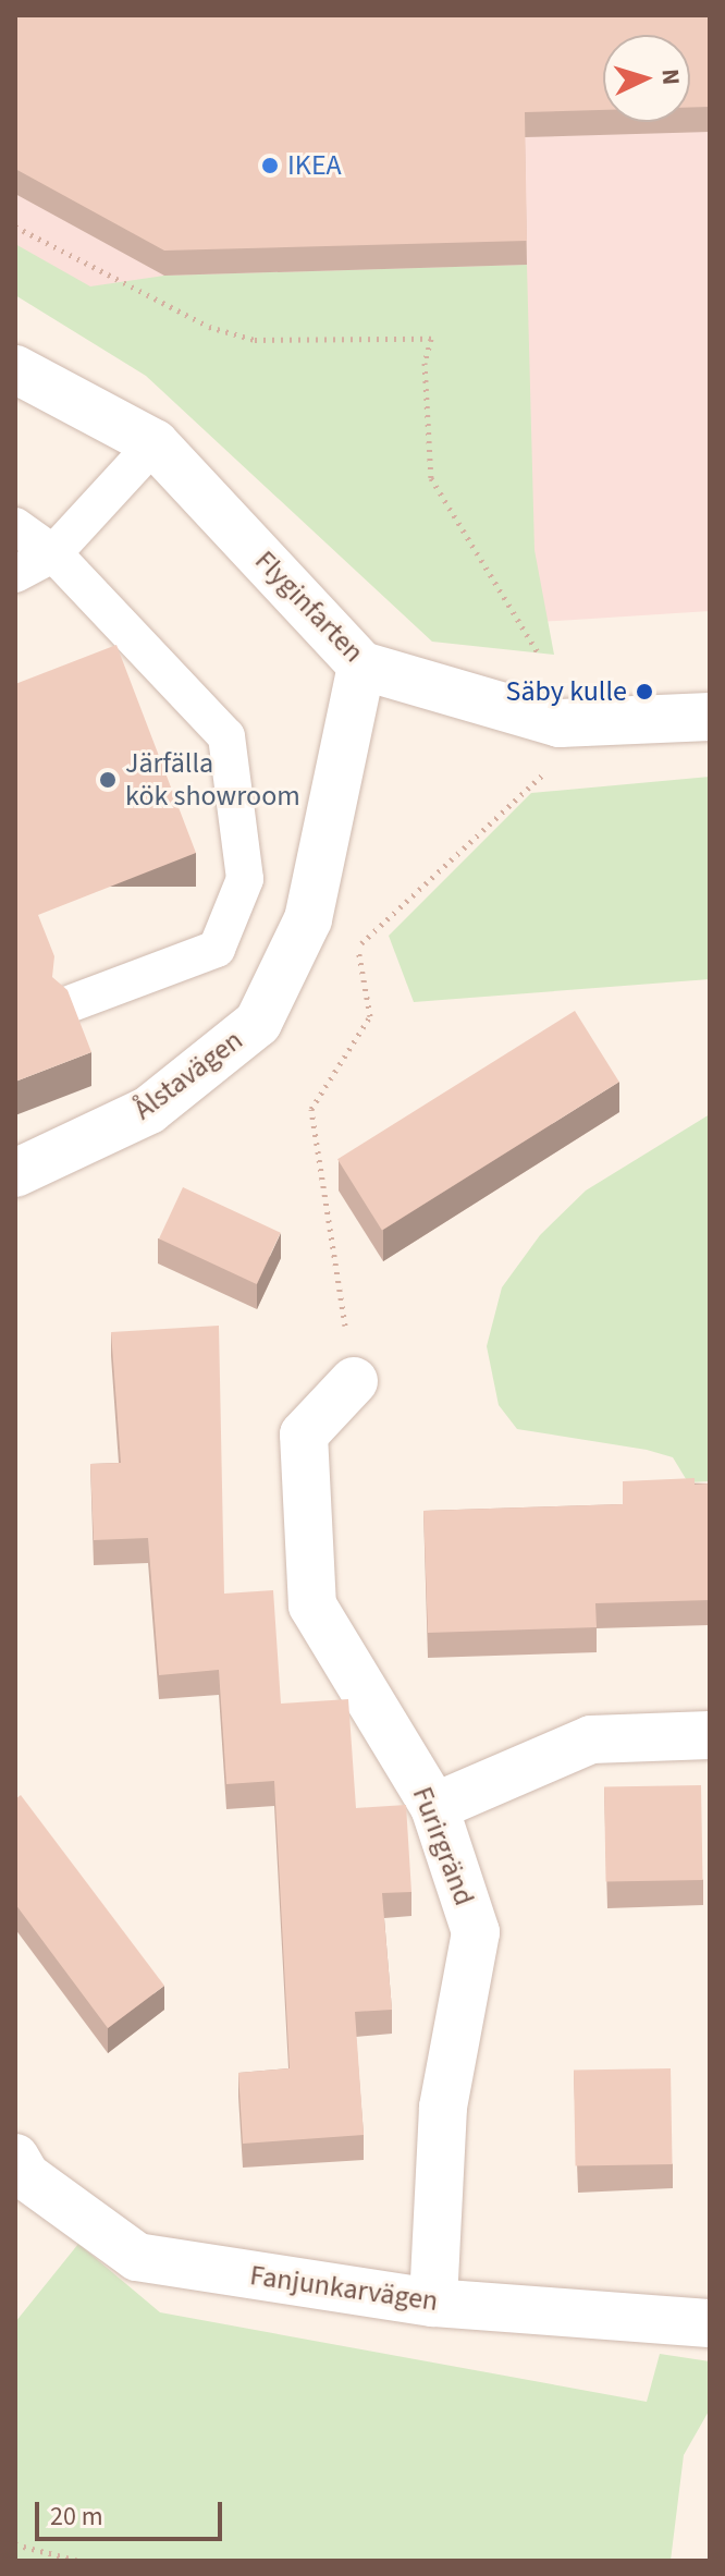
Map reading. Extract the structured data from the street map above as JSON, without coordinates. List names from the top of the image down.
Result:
{
  "streets": {
    "street": [
      "Flyginfarten",
      "Ålstavägen",
      "Furirgränd",
      "Fanjunkarvägen"
    ]
  },
  "crossings": [
    ["Flyginfarten", "Ålstavägen"],
    ["Furirgränd", "Fanjunkarvägen"]
  ],
  "places": ["IKEA", "Säby kulle", "Järfälla kök showroom"],
  "scale_bar": "20 m",
  "north": "right"
}
